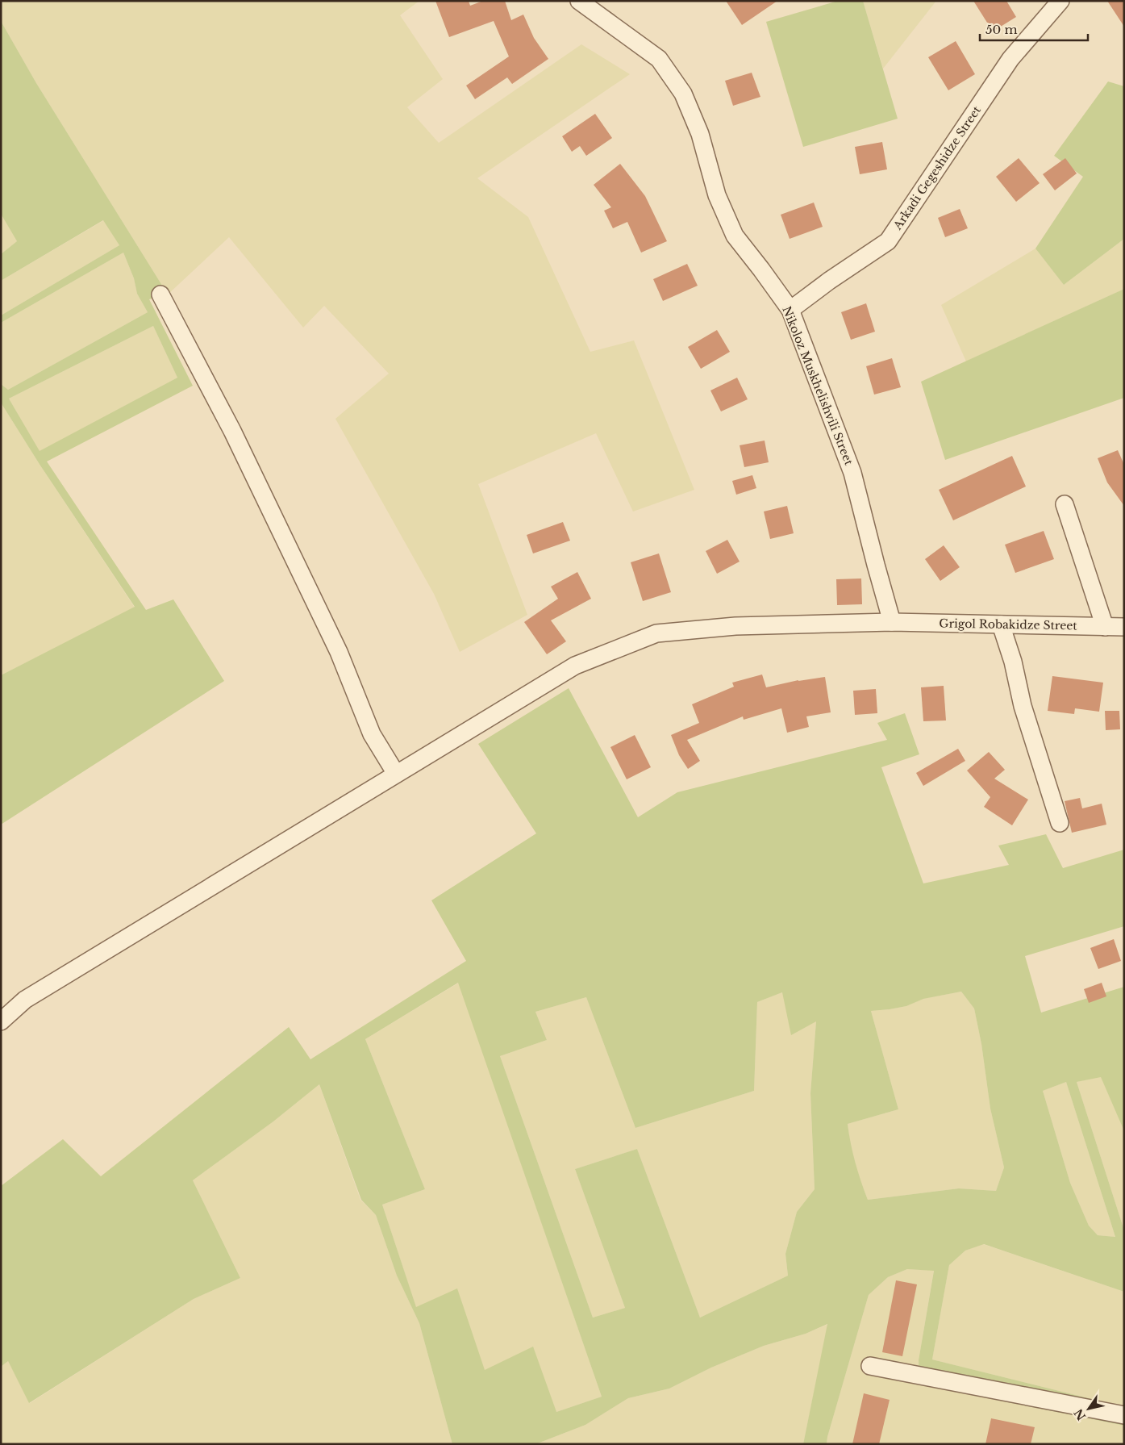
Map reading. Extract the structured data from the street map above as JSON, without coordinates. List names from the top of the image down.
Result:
{
  "streets": {
    "street": ["Arkadi Gegeshidze Street", "Nikoloz Muskhelishvili Street", "Grigol Robakidze Street"]
  },
  "crossings": [
    ["Arkadi Gegeshidze Street", "Nikoloz Muskhelishvili Street"],
    ["Nikoloz Muskhelishvili Street", "Grigol Robakidze Street"]
  ],
  "scale_bar": "50 m",
  "north": "bottom left"
}
